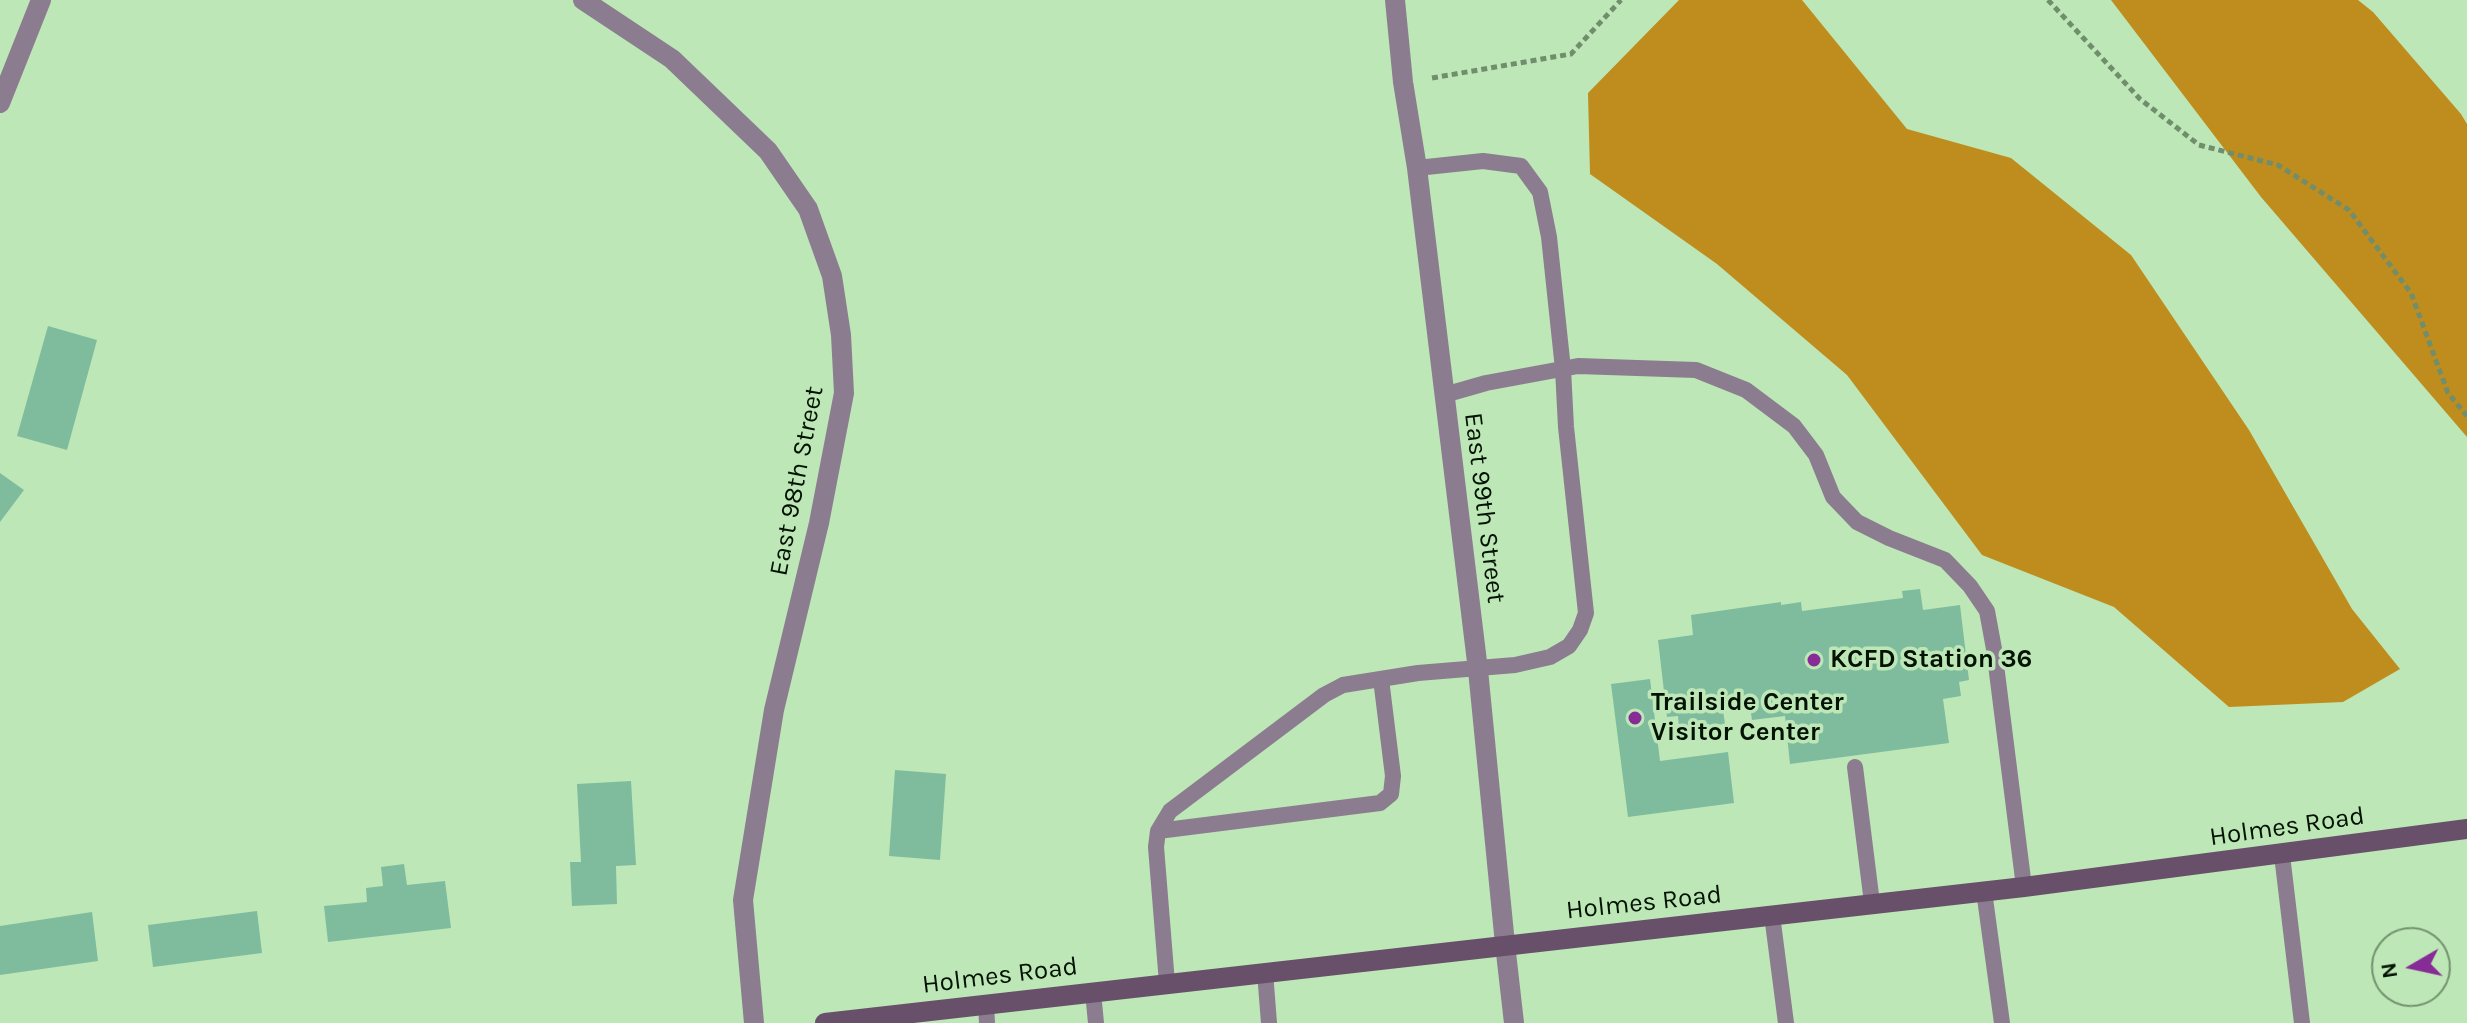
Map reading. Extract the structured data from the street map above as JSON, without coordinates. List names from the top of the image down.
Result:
{
  "streets": {
    "main road": ["Holmes Road"],
    "street": ["East 98th Street", "East 99th Street"]
  },
  "crossings": [
    ["East 99th Street", "Holmes Road"]
  ],
  "places": ["KCFD Station 36", "Trailside Center Visitor Center"],
  "north": "left"
}
